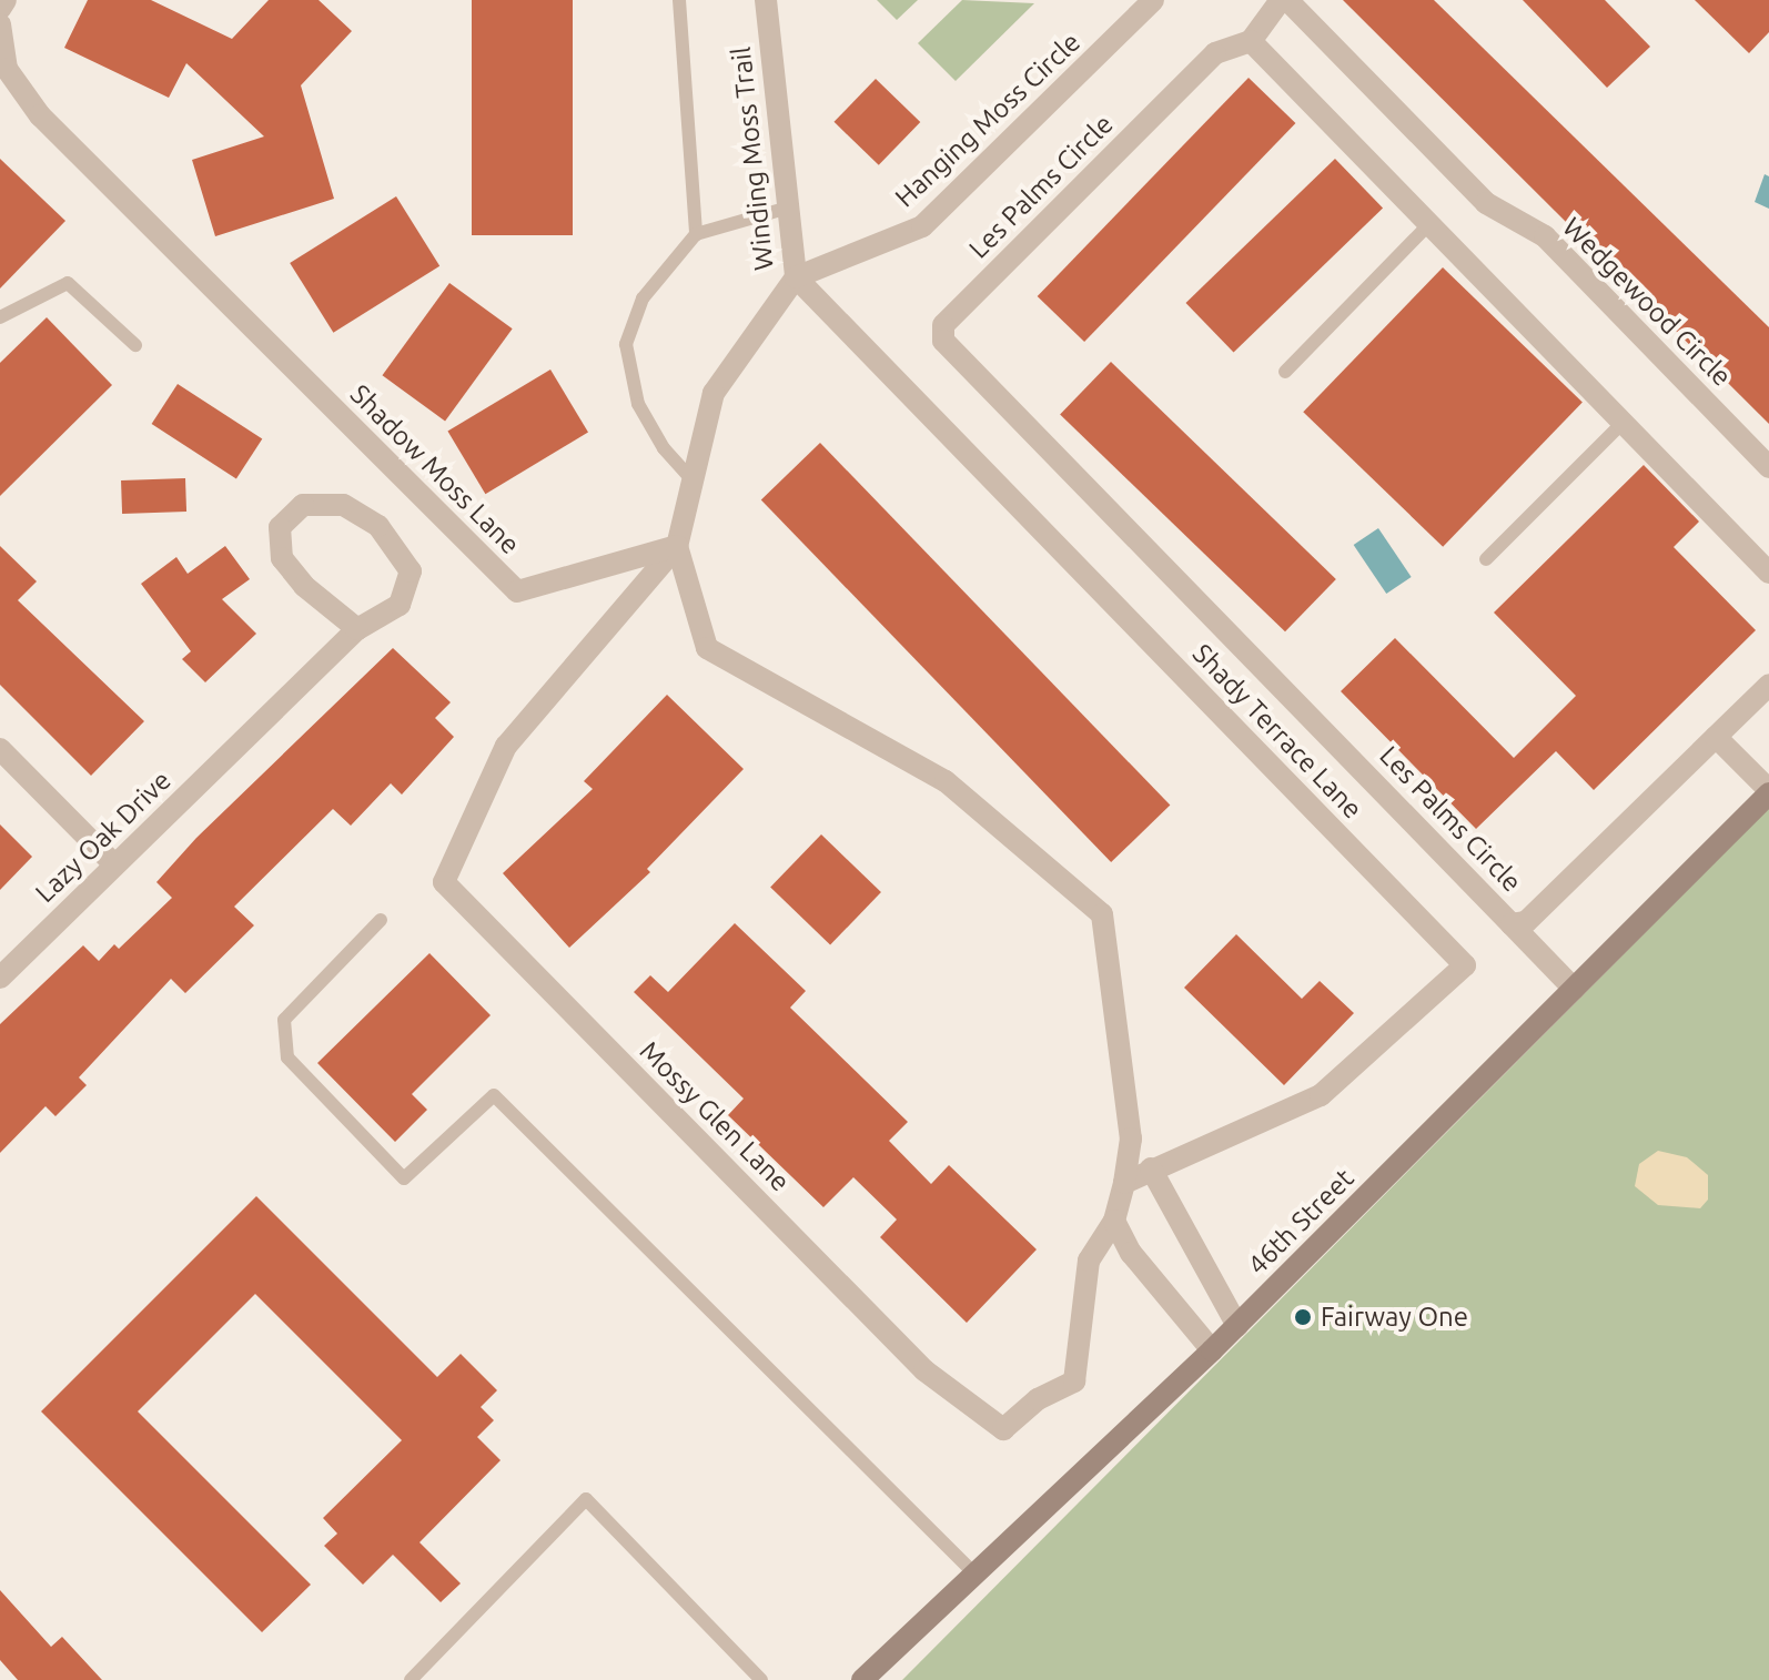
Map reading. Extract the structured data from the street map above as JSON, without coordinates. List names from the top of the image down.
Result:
{
  "streets": {
    "street": [
      "Hanging Moss Circle",
      "Winding Moss Trail",
      "Les Palms Circle",
      "Wedgewood Circle",
      "Shadow Moss Lane",
      "Shady Terrace Lane",
      "Lazy Oak Drive",
      "Mossy Glen Lane",
      "46th Street"
    ]
  },
  "crossings": [
    ["Hanging Moss Circle", "Winding Moss Trail"],
    ["Hanging Moss Circle", "Shady Terrace Lane"],
    ["Winding Moss Trail", "Shadow Moss Lane"],
    ["Winding Moss Trail", "Shady Terrace Lane"],
    ["Winding Moss Trail", "Mossy Glen Lane"],
    ["Les Palms Circle", "Wedgewood Circle"],
    ["Les Palms Circle", "46th Street"],
    ["Shadow Moss Lane", "Mossy Glen Lane"]
  ],
  "places": ["Fairway One"]
}
